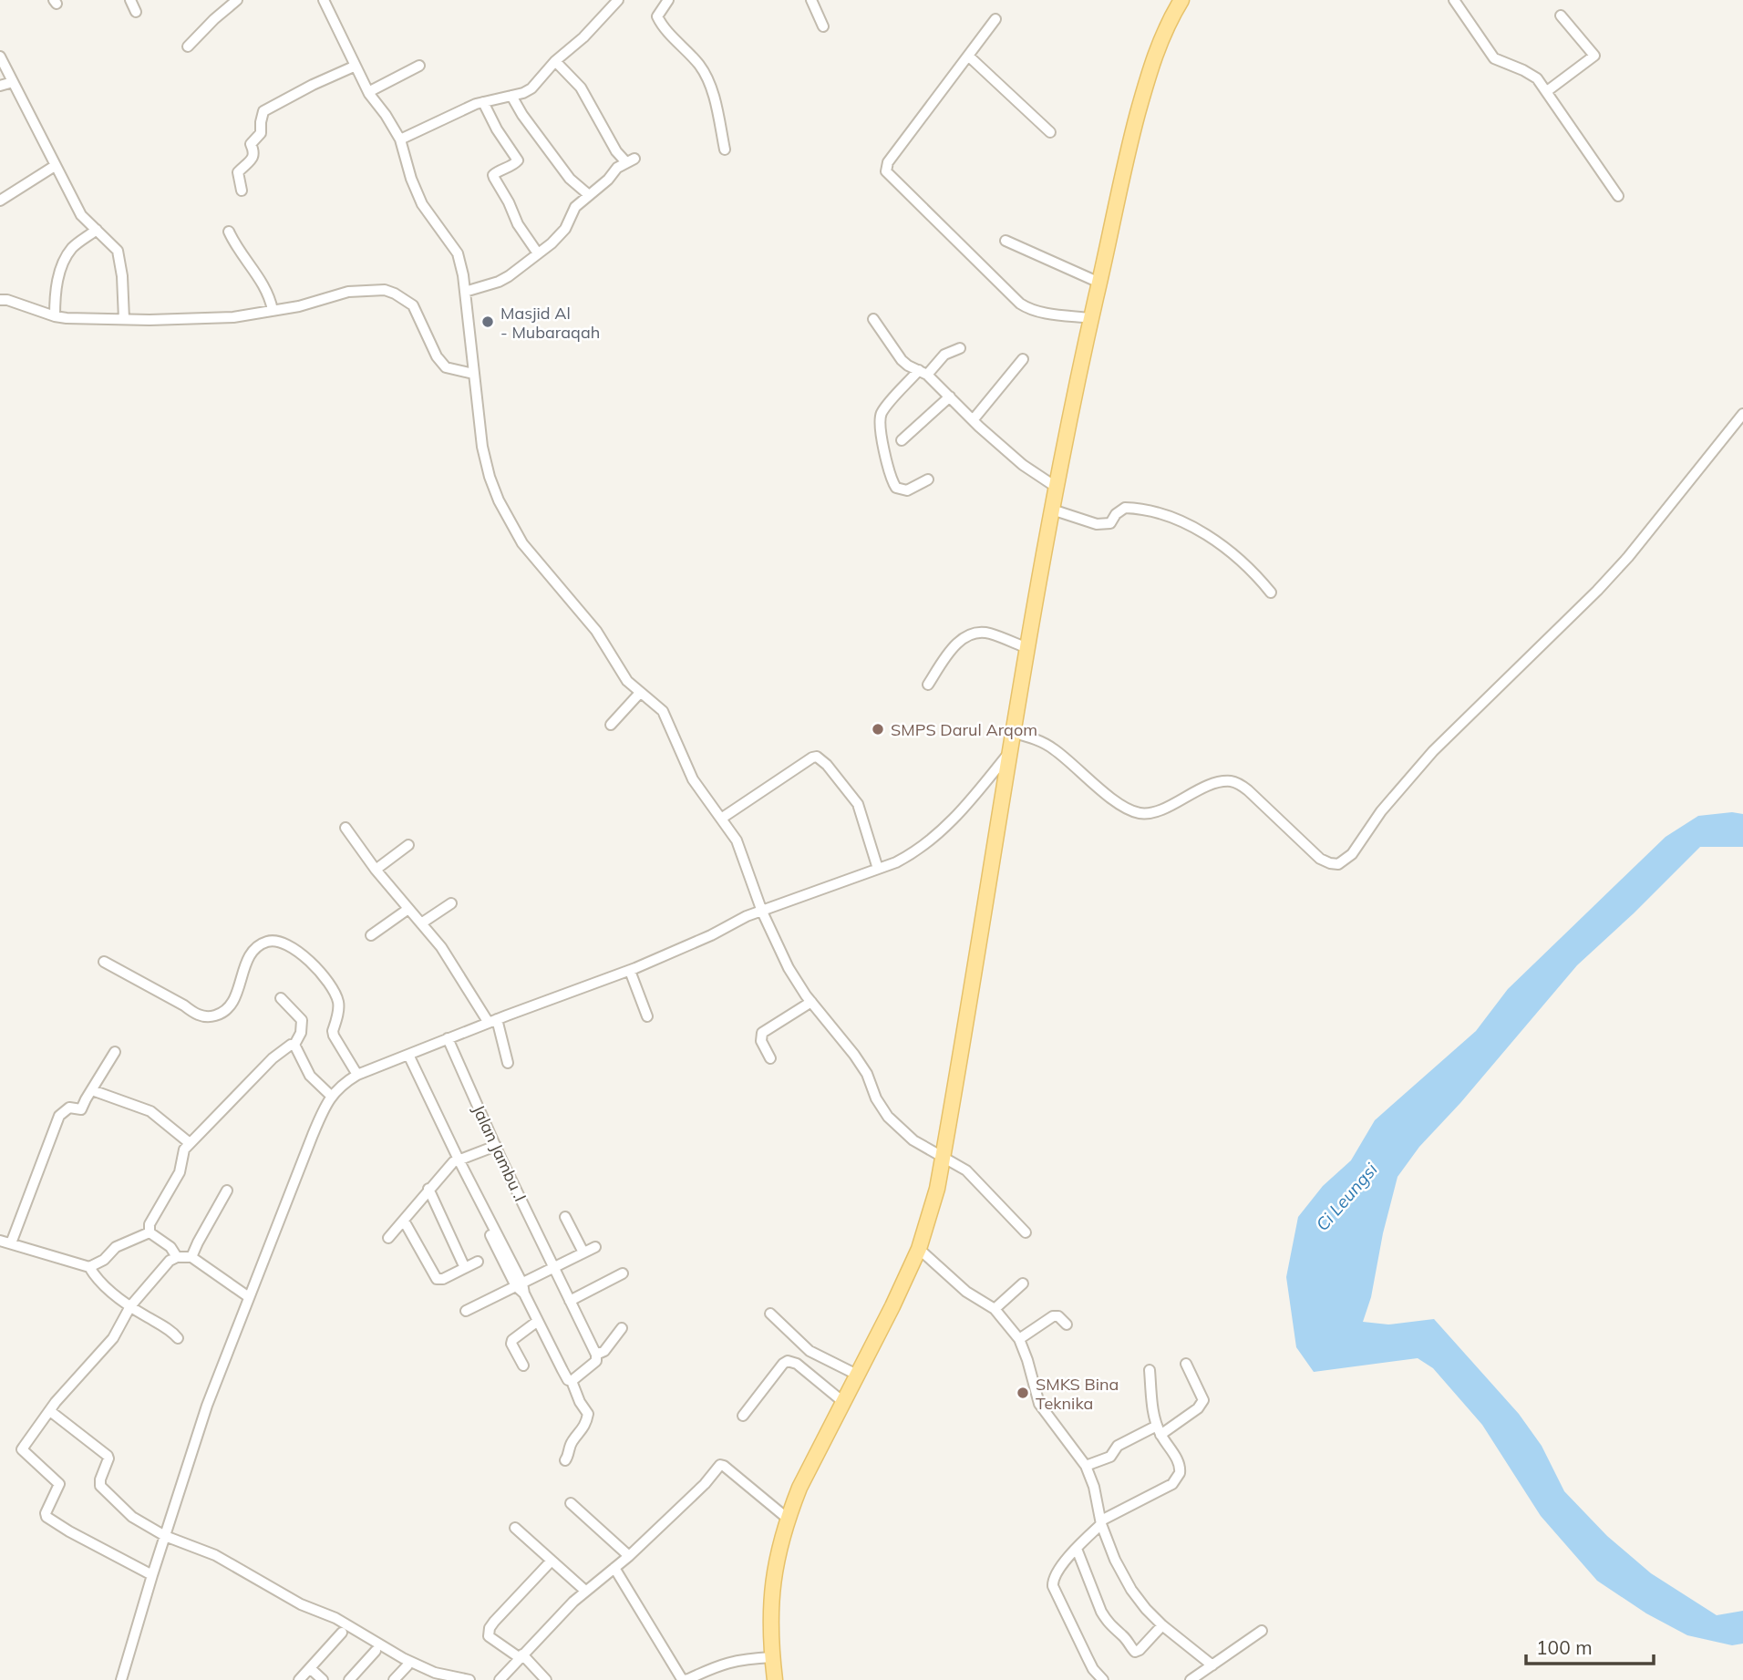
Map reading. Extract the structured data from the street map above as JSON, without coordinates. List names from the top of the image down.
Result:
{
  "streets": {
    "street": ["Jalan Jambu .I"]
  },
  "water": ["Ci Leungsi"],
  "places": ["Masjid Al - Mubaraqah", "SMPS Darul Arqom", "SMKS Bina Teknika"],
  "scale_bar": "100 m"
}
